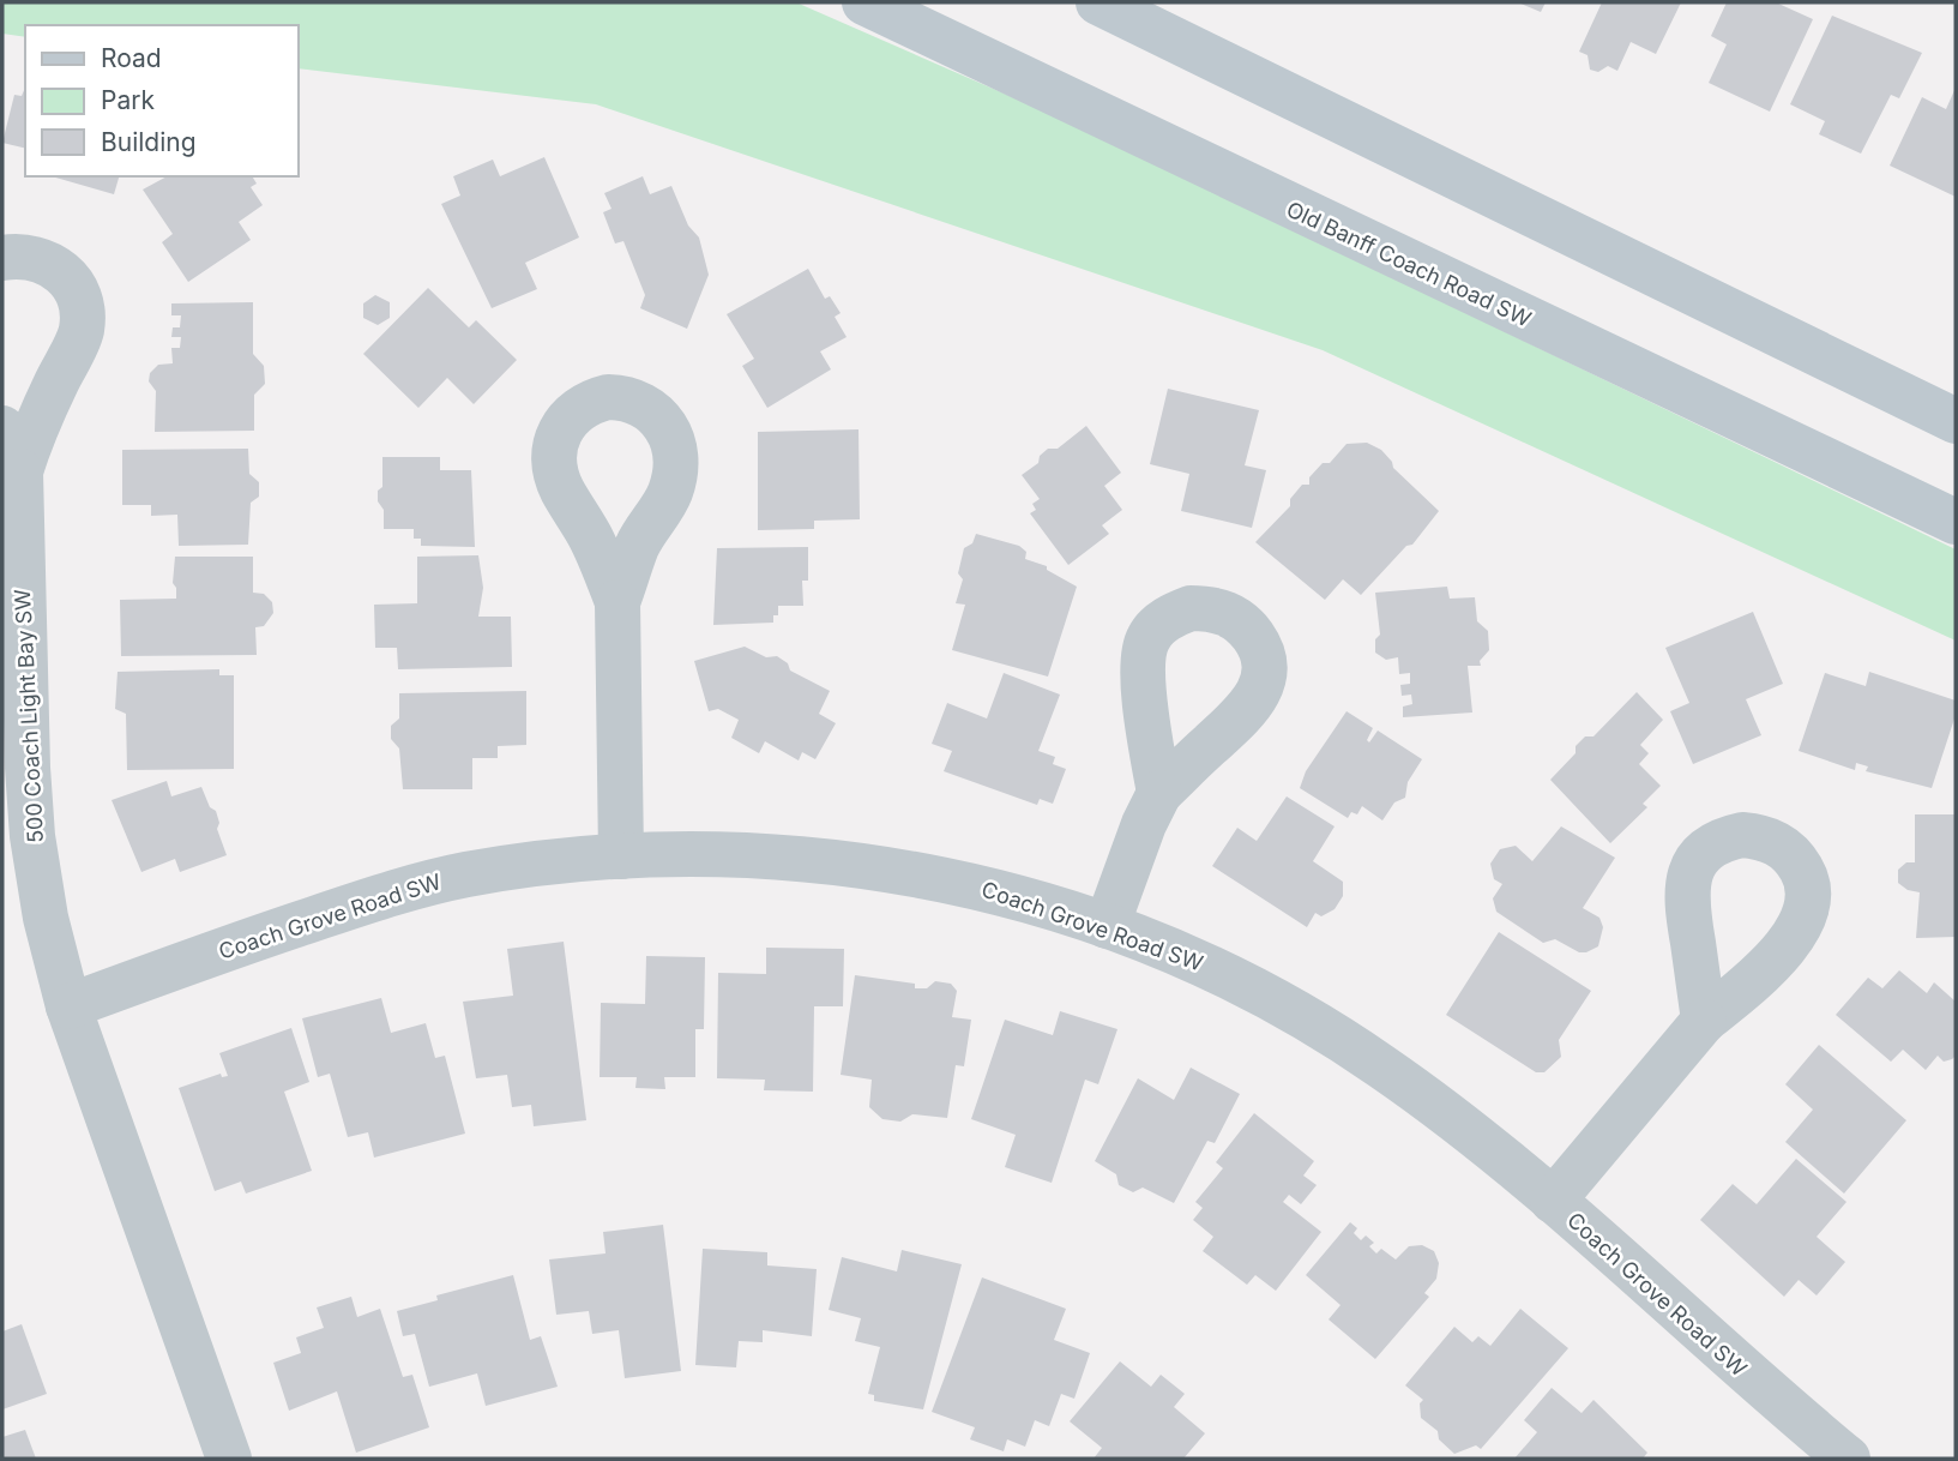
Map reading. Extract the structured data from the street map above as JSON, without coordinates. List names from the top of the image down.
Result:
{
  "streets": {
    "main road": ["Old Banff Coach Road SW"],
    "street": ["500 Coach Light Bay SW", "Coach Grove Road SW"]
  },
  "crossings": [
    ["500 Coach Light Bay SW", "Coach Grove Road SW"]
  ],
  "legend": ["Road", "Park", "Building"]
}
